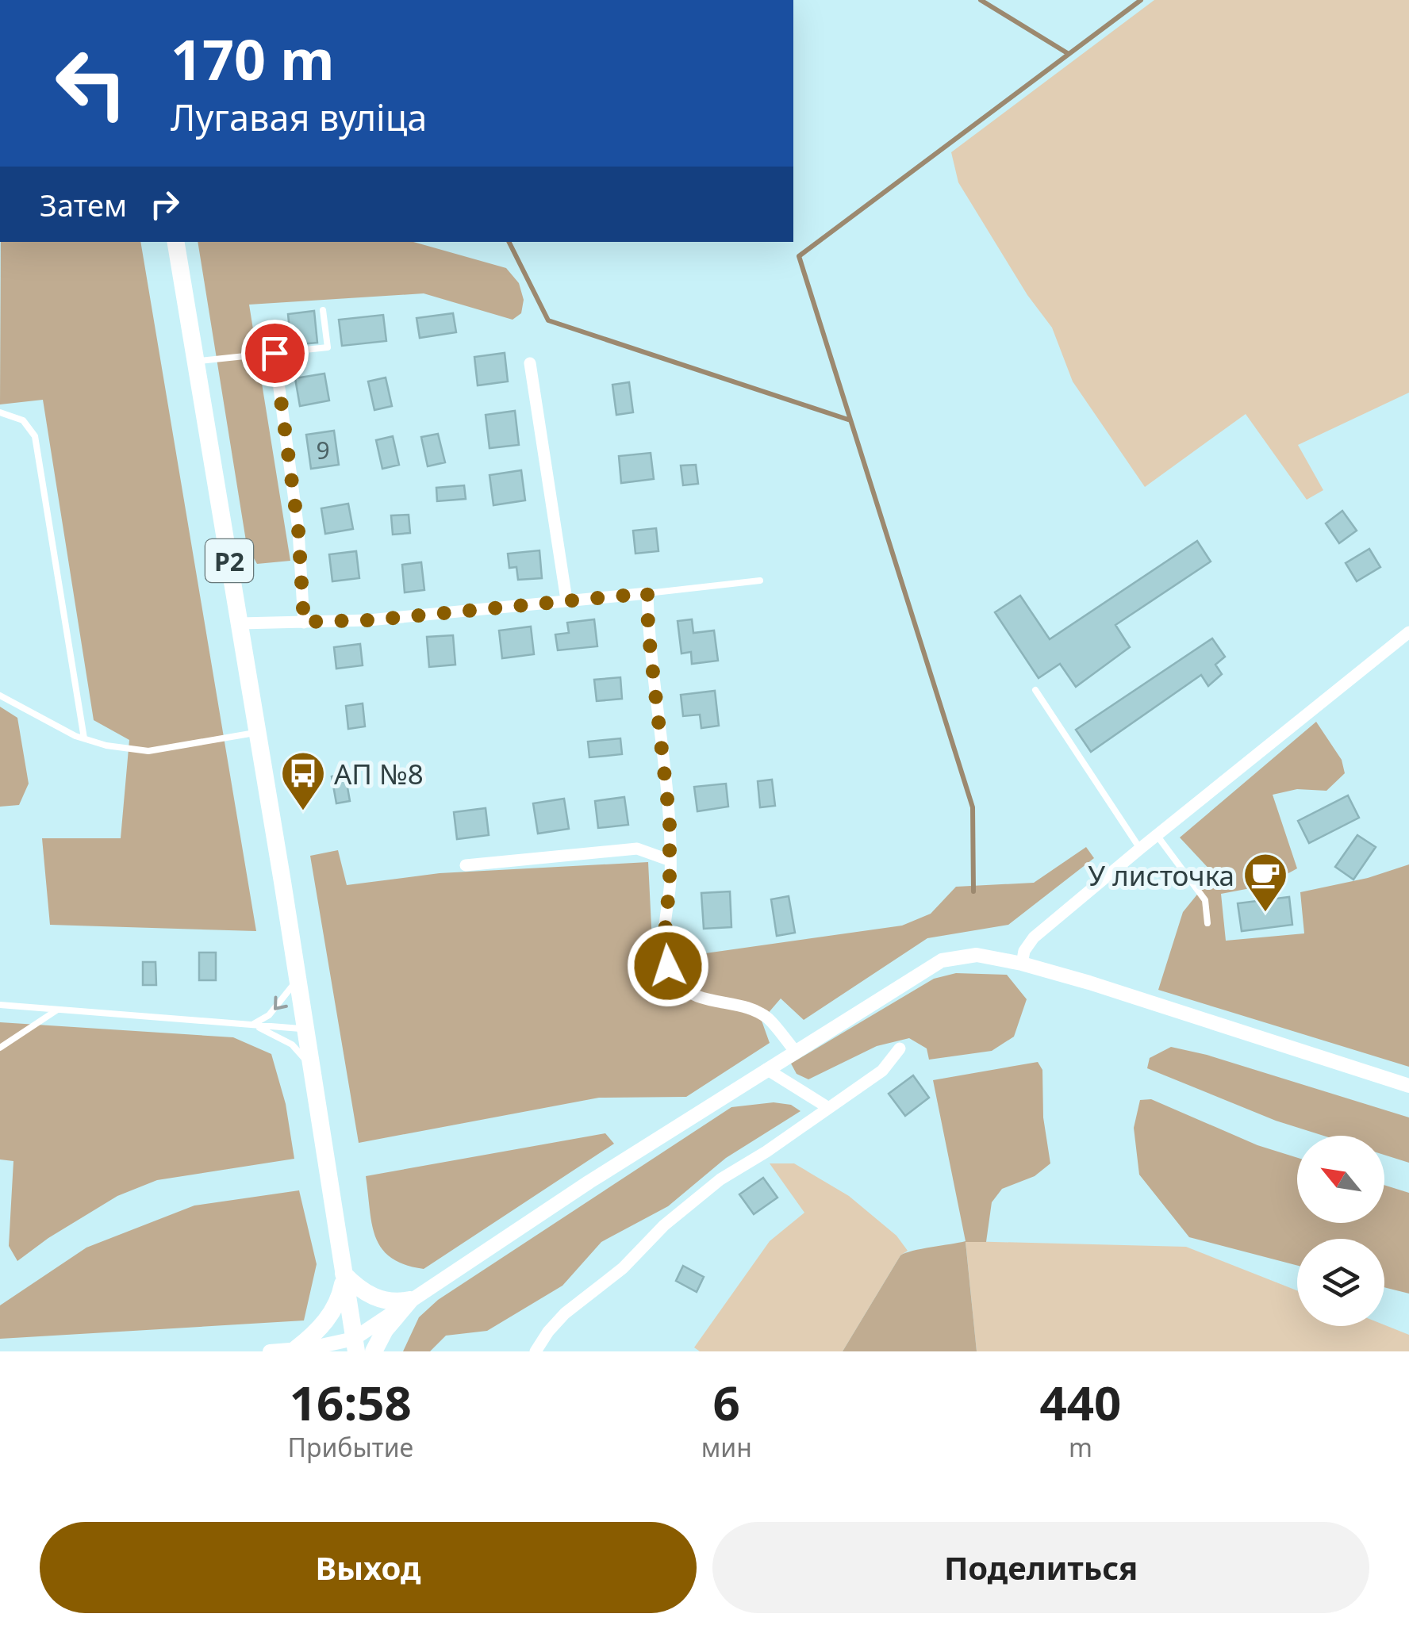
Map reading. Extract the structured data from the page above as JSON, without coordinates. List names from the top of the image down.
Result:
{
  "streets": {
    "main road": ["Р2"]
  },
  "places": {
    "bus stop": ["АП №8"],
    "cafe": ["У листочка"]
  },
  "house_numbers": ["9"],
  "north": "top left",
  "page": {
    "turn": ["170 m", "Лугавая вуліца"],
    "then": "Затем",
    "eta": [
      "16:58",
      "Прибытие",
      "6",
      "мин",
      "440",
      "m"
    ],
    "buttons": ["Выход", "Поделиться"]
  }
}
